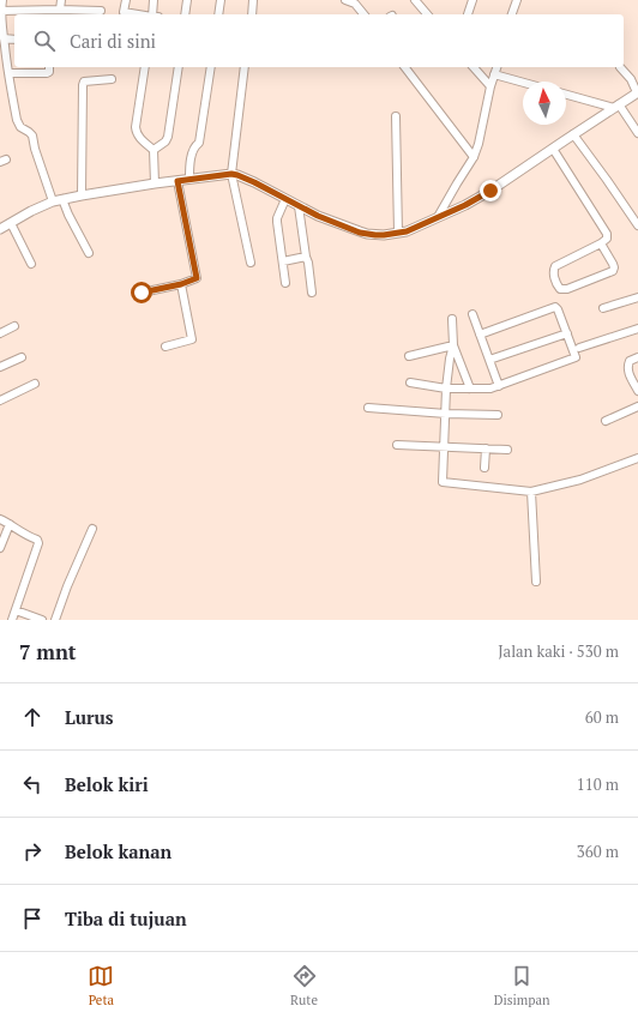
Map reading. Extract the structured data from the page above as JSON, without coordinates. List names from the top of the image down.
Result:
{
  "north": "top",
  "page": {
    "search": "Cari di sini",
    "heading": ["7 mnt", "Jalan kaki · 530 m"],
    "list": [
      ["Lurus", "60 m"],
      ["Belok kiri", "110 m"],
      ["Belok kanan", "360 m"],
      "Tiba di tujuan"
    ],
    "nav": ["Peta", "Rute", "Disimpan"]
  }
}
